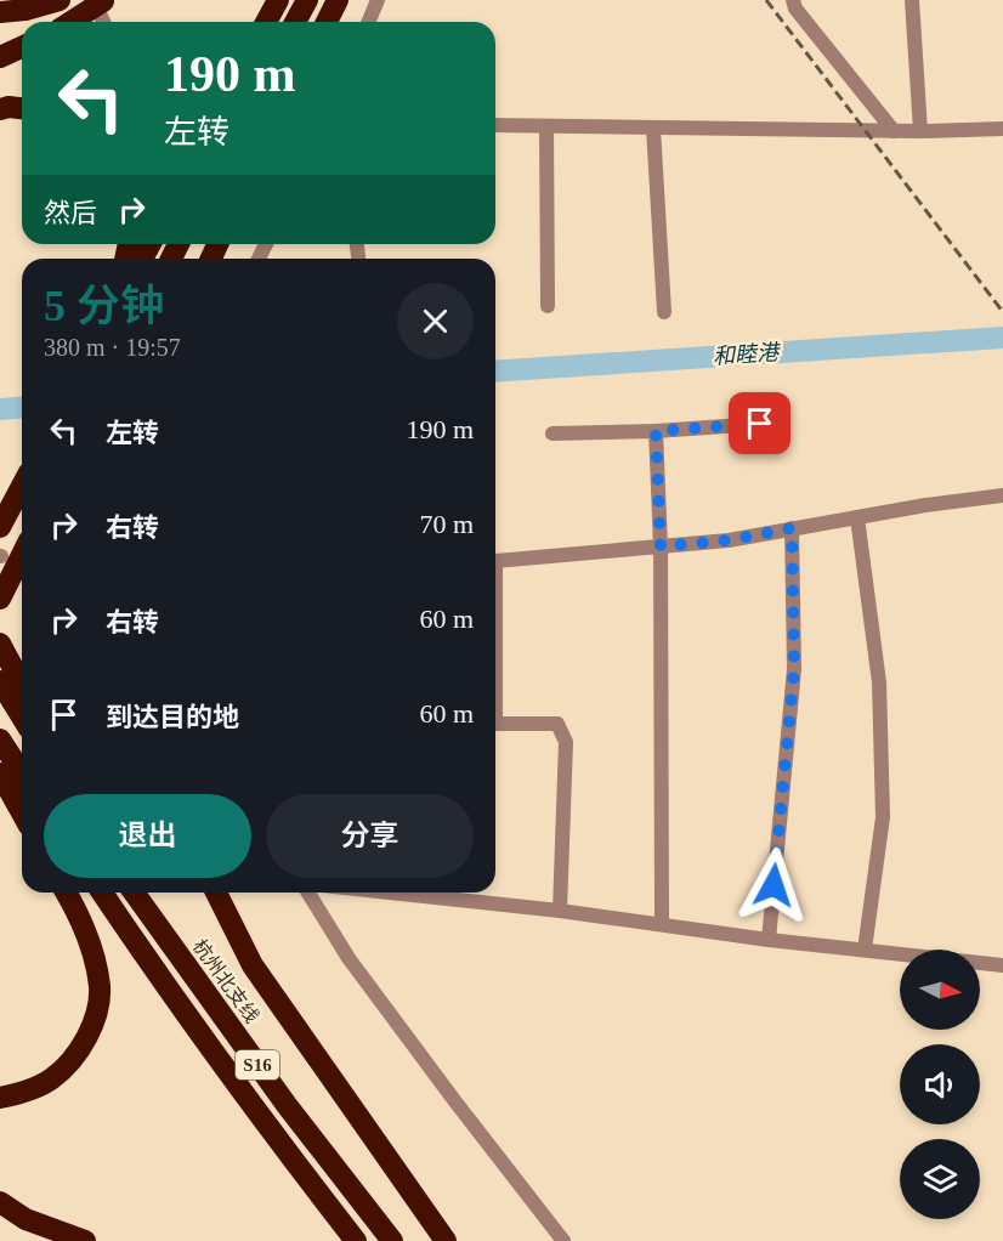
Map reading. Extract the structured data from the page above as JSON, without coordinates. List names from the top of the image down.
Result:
{
  "streets": {
    "highway": ["杭州北支线", "S16"]
  },
  "water": ["和睦港"],
  "north": "right",
  "page": {
    "turn": ["190 m", "左转"],
    "then": "然后",
    "heading": ["5 分钟", "380 m · 19:57"],
    "list": [
      {
        "name": "左转",
        "value": "190 m"
      },
      {
        "name": "右转",
        "value": "70 m"
      },
      {
        "name": "右转",
        "value": "60 m"
      },
      {
        "name": "到达目的地",
        "value": "60 m"
      }
    ],
    "buttons": ["退出", "分享"]
  }
}
